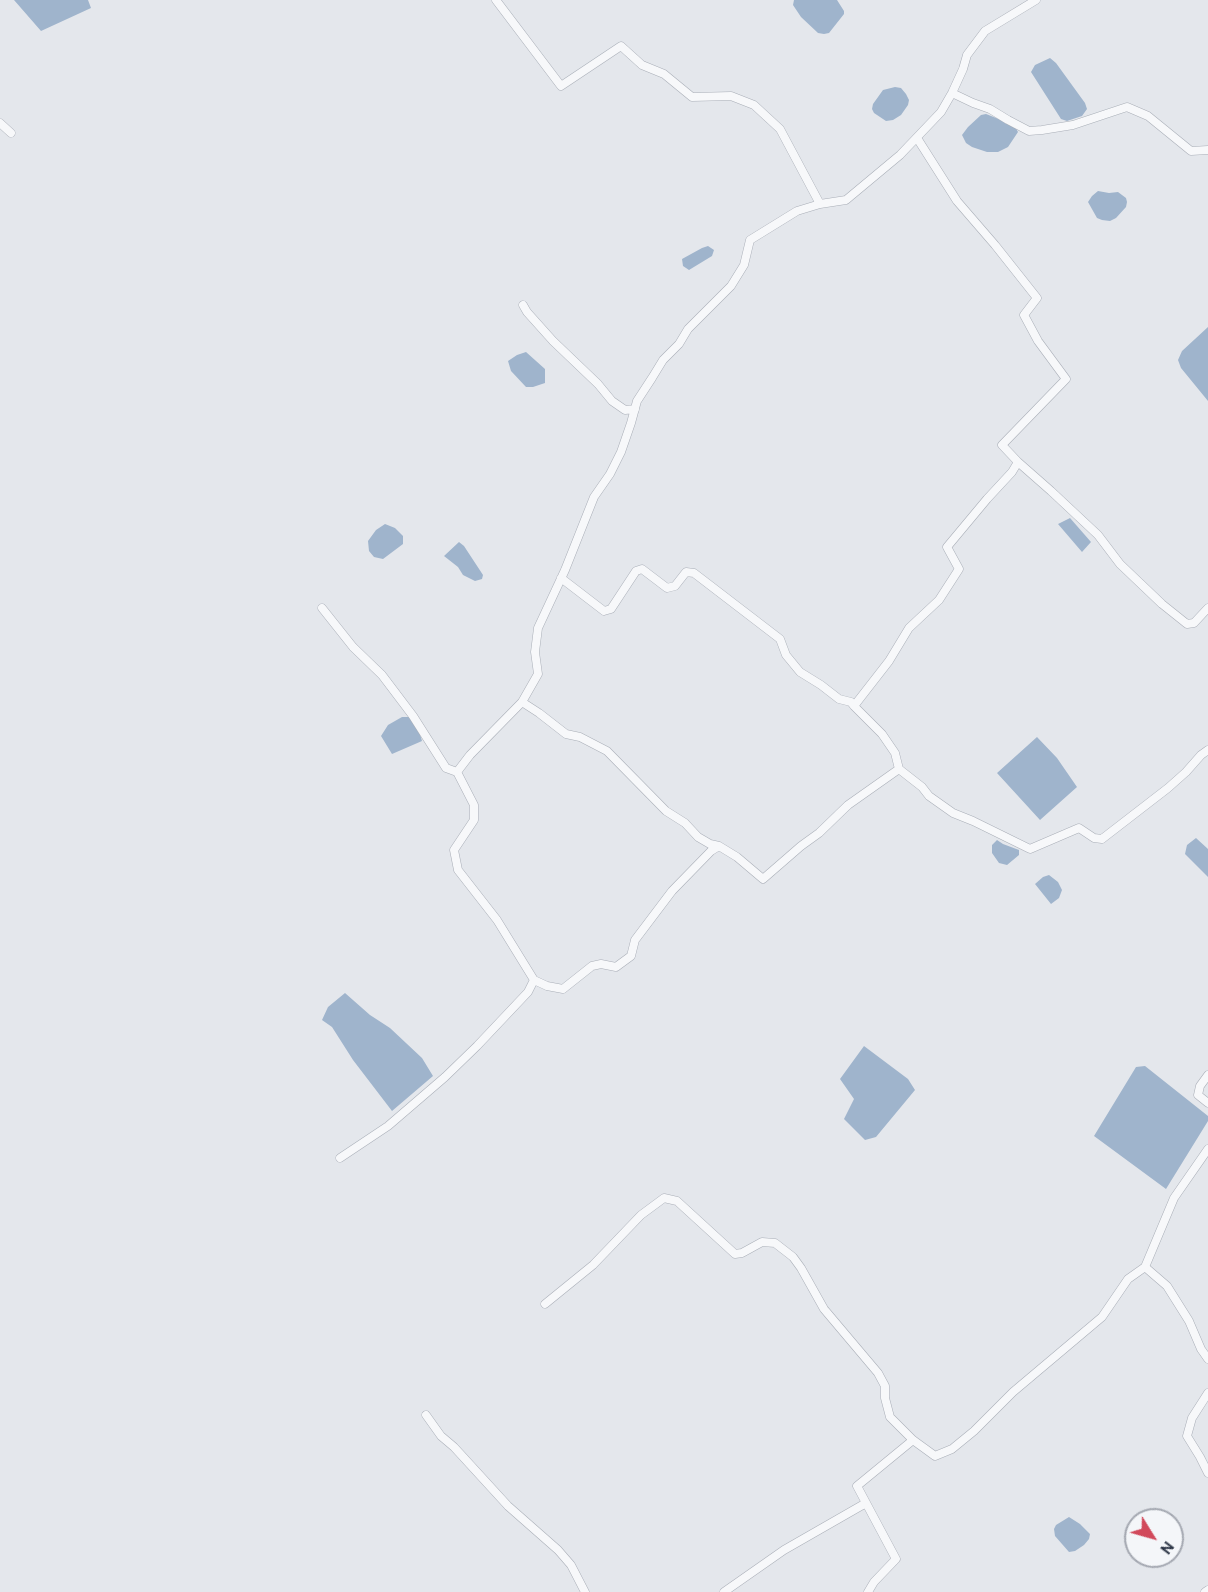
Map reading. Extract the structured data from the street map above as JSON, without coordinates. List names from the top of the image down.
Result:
{
  "north": "bottom right"
}
